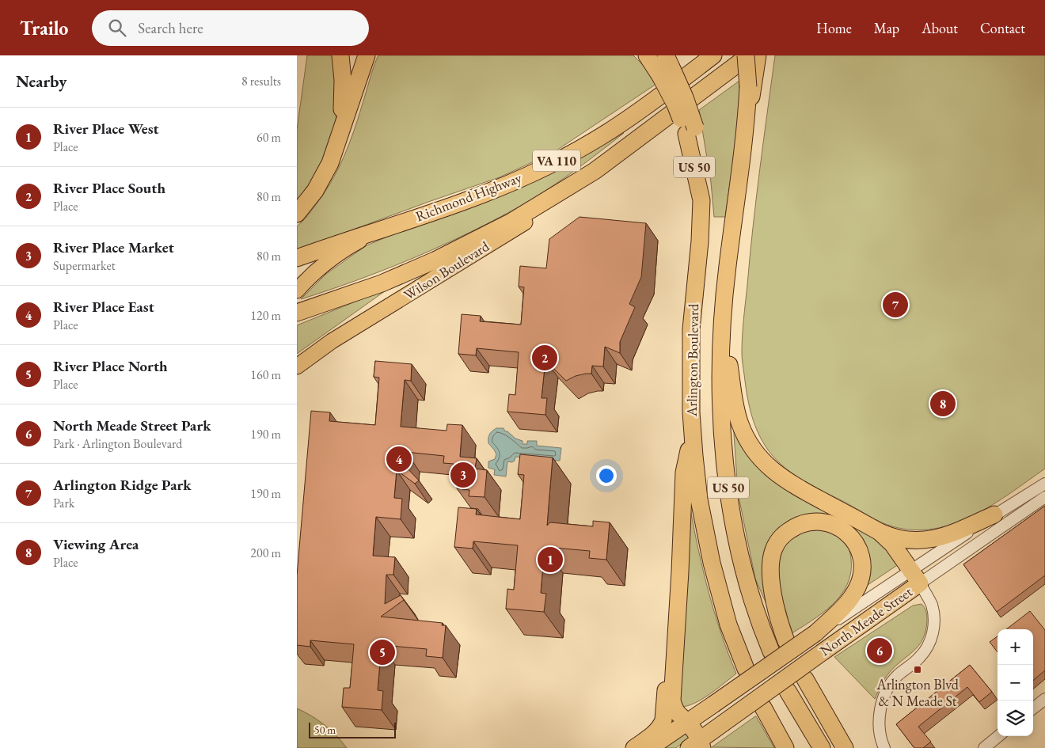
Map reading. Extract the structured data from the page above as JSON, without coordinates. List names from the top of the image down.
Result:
{
  "streets": {
    "highway": [
      "VA 110",
      "US 50",
      "Richmond Highway",
      "Arlington Boulevard",
      "North Meade Street"
    ],
    "main road": ["Wilson Boulevard"]
  },
  "crossings": [
    ["VA 110", "Richmond Highway"],
    ["VA 110", "Wilson Boulevard"]
  ],
  "places": {
    "transit": ["Arlington Blvd & N Meade St"]
  },
  "scale_bar": "50 m",
  "page": {
    "header": "Trailo",
    "search": "Search here",
    "nav": [
      "Home",
      "Map",
      "About",
      "Contact"
    ],
    "heading": ["Nearby", "8 results"],
    "list": [
      {
        "mark": "1",
        "name": "River Place West",
        "note": "Place",
        "value": "60 m"
      },
      {
        "mark": "2",
        "name": "River Place South",
        "note": "Place",
        "value": "80 m"
      },
      {
        "mark": "3",
        "name": "River Place Market",
        "note": "Supermarket",
        "value": "80 m"
      },
      {
        "mark": "4",
        "name": "River Place East",
        "note": "Place",
        "value": "120 m"
      },
      {
        "mark": "5",
        "name": "River Place North",
        "note": "Place",
        "value": "160 m"
      },
      {
        "mark": "6",
        "name": "North Meade Street Park",
        "note": "Park · Arlington Boulevard",
        "value": "190 m"
      },
      {
        "mark": "7",
        "name": "Arlington Ridge Park",
        "note": "Park",
        "value": "190 m"
      },
      {
        "mark": "8",
        "name": "Viewing Area",
        "note": "Place",
        "value": "200 m"
      }
    ],
    "pins": [
      "7",
      "2",
      "8",
      "4",
      "3",
      "1",
      "6",
      "5"
    ],
    "map_buttons": ["+", "−"],
    "scale": "50 m"
  }
}
